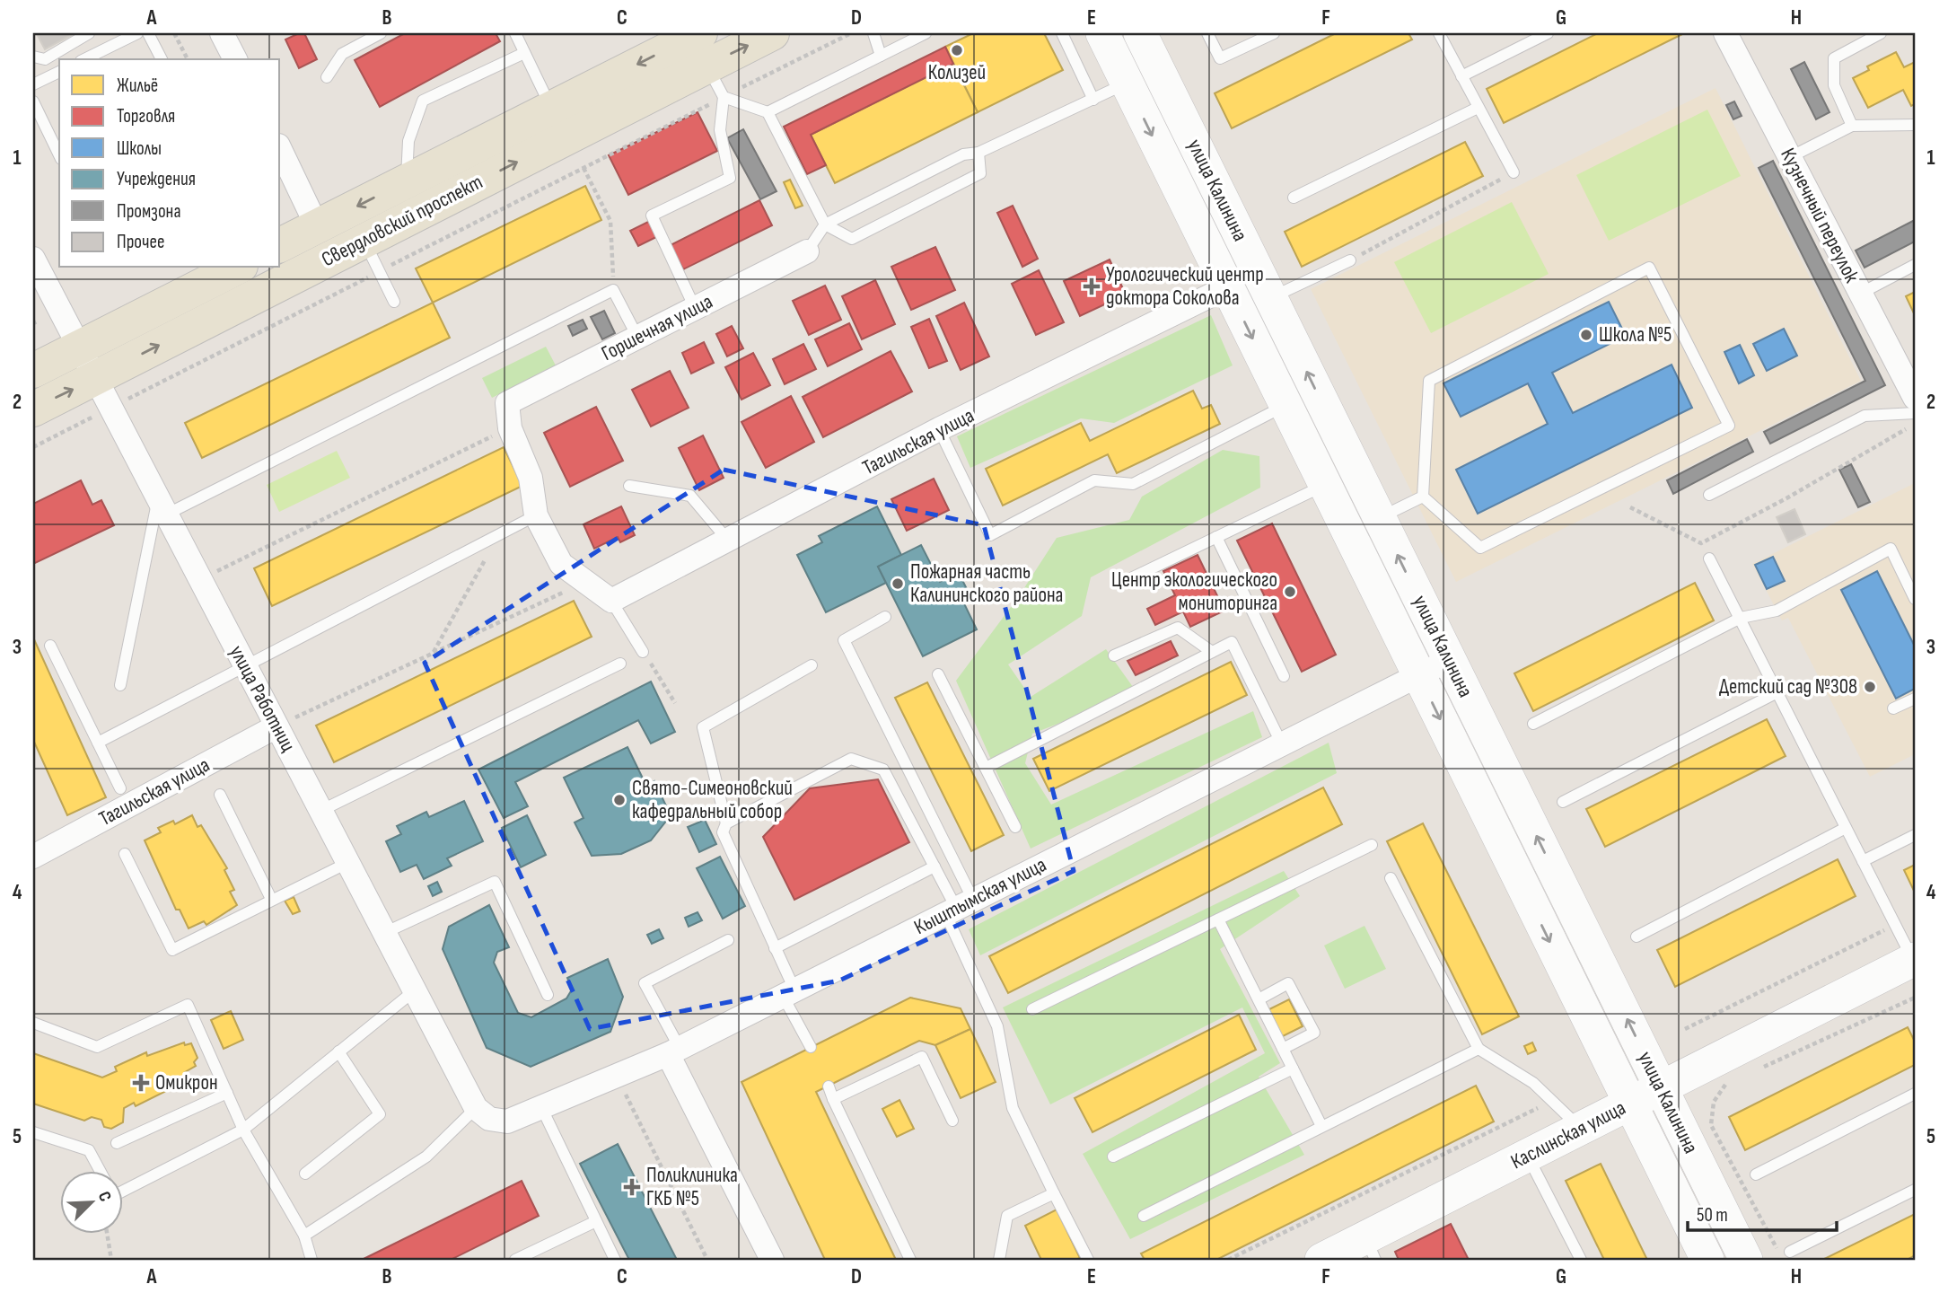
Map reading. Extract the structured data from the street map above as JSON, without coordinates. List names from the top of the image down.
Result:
{
  "streets": {
    "main road": ["улица Калинина", "Свердловский проспект", "Каслинская улица"],
    "street": [
      "Кузнечный переулок",
      "Горшечная улица",
      "Тагильская улица",
      "улица Работниц",
      "Кыштымская улица"
    ]
  },
  "crossings": [
    ["улица Калинина", "Тагильская улица"],
    ["улица Калинина", "Кыштымская улица"],
    ["улица Калинина", "Каслинская улица"],
    ["Свердловский проспект", "улица Работниц"],
    ["Тагильская улица", "улица Работниц"],
    ["улица Работниц", "Кыштымская улица"]
  ],
  "places": {
    "other": [
      "Колизей",
      "Школа №5",
      "Пожарная часть Калининского района",
      "Центр экологического мониторинга",
      "Детский сад №308",
      "Свято-Симеоновский кафедральный собор"
    ],
    "health": ["Урологический центр доктора Соколова", "Омикрон", "Поликлиника ГКБ №5"]
  },
  "legend": [
    "Жильё",
    "Торговля",
    "Школы",
    "Учреждения",
    "Промзона",
    "Прочее"
  ],
  "scale_bar": "50 m",
  "north": "top right",
  "grid": {
    "columns": [
      "A",
      "B",
      "C",
      "D",
      "E",
      "F",
      "G",
      "H"
    ],
    "rows": [
      "1",
      "2",
      "3",
      "4",
      "5"
    ]
  }
}
